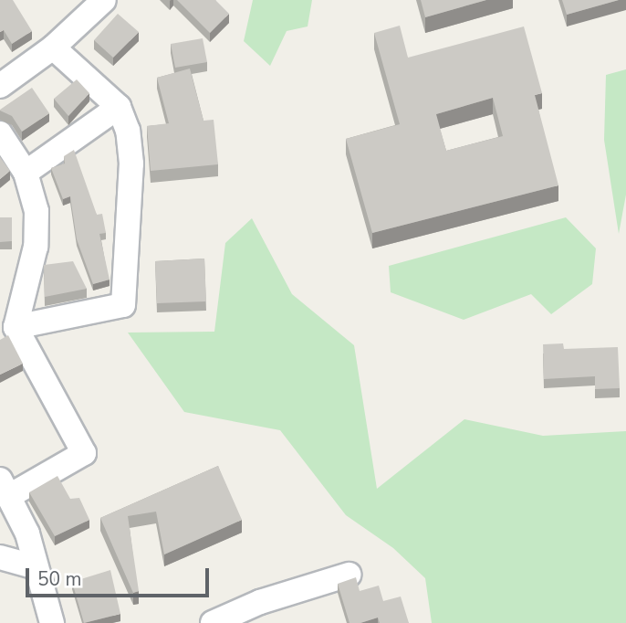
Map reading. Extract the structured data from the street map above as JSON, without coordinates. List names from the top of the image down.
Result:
{
  "scale_bar": "50 m"
}
